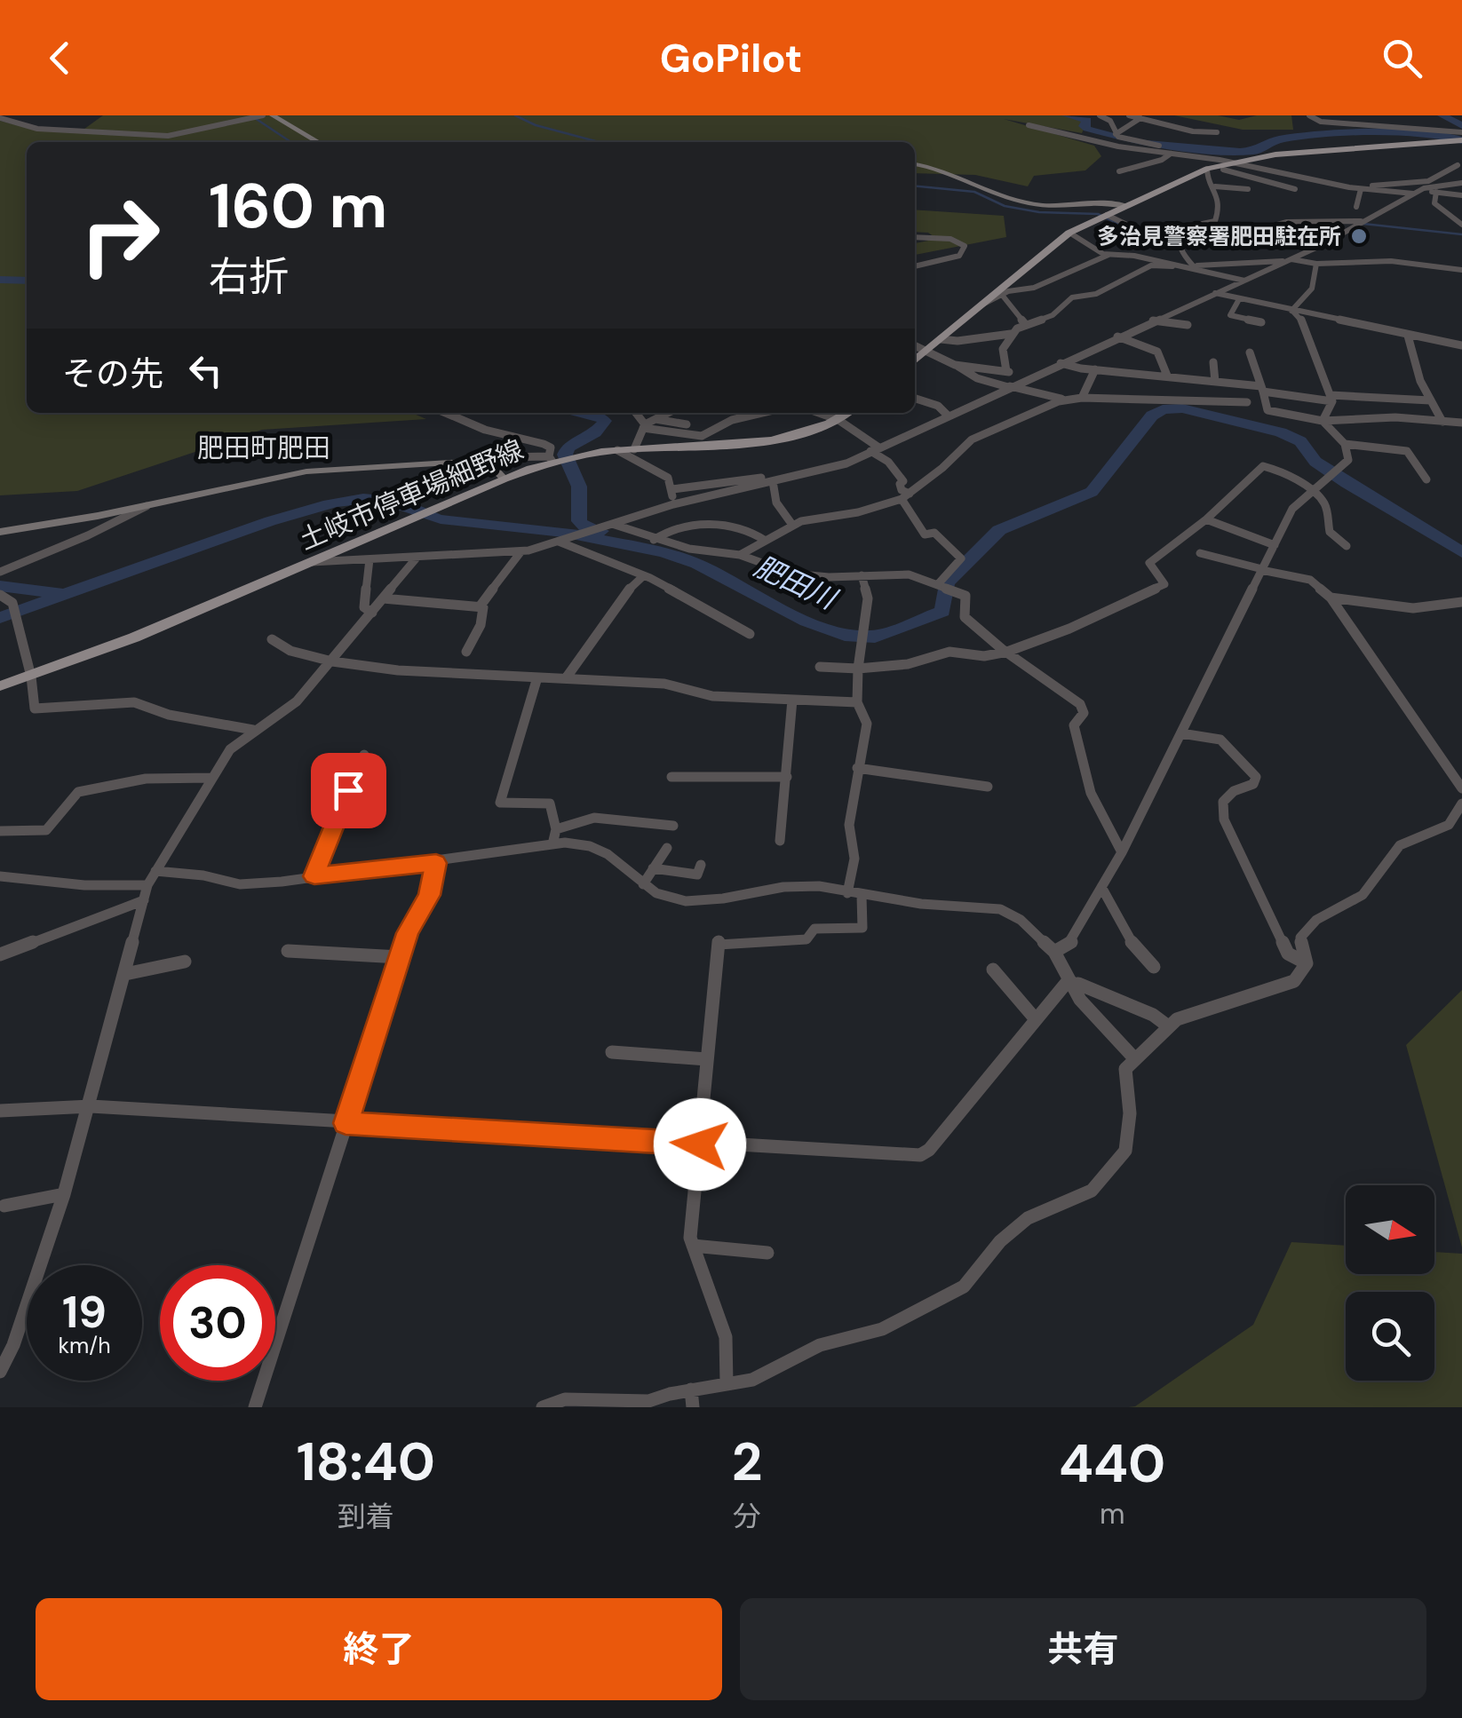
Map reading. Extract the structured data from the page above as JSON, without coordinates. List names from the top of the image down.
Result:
{
  "streets": {
    "main road": ["土岐市停車場細野線"]
  },
  "districts": ["肥田町肥田"],
  "water": ["肥田川"],
  "places": ["多治見警察署肥田駐在所"],
  "north": "right",
  "page": {
    "header": "GoPilot",
    "turn": ["160 m", "右折"],
    "then": "その先",
    "speed": "19 km/h",
    "limit": "30",
    "eta": [
      "18:40",
      "到着",
      "2",
      "分",
      "440",
      "m"
    ],
    "buttons": ["終了", "共有"]
  }
}
